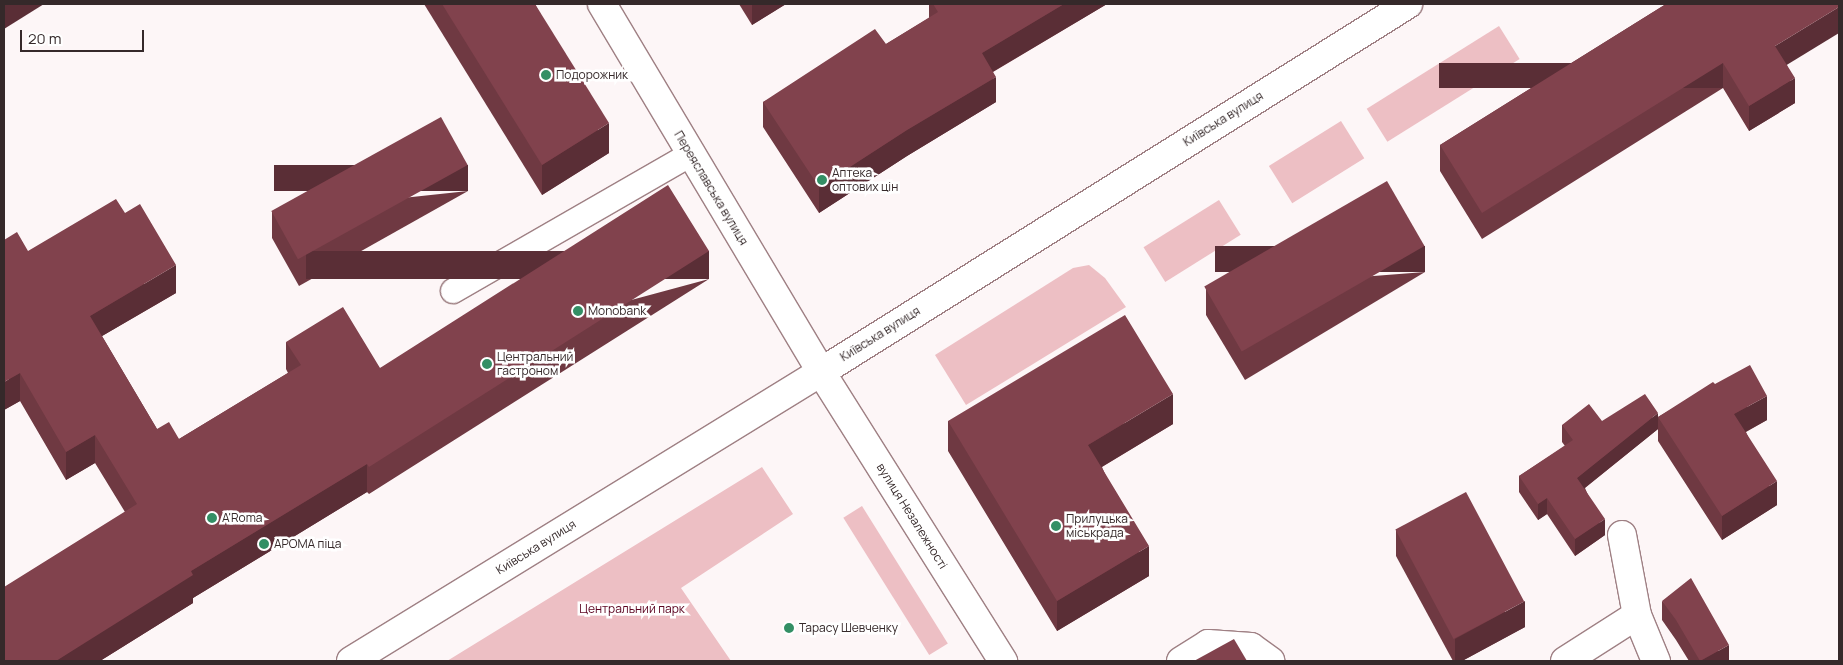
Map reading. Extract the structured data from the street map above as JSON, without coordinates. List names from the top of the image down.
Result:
{
  "streets": {
    "main road": ["Київська вулиця", "Переяславська вулиця", "вулиця Незалежності"]
  },
  "crossings": [
    ["Київська вулиця", "Переяславська вулиця"],
    ["Київська вулиця", "вулиця Незалежності"],
    ["Переяславська вулиця", "вулиця Незалежності"]
  ],
  "parks": ["Центральний парк"],
  "places": [
    "Подорожник",
    "Аптека оптових цін",
    "Monobank",
    "Центральний гастроном",
    "A'Roma",
    "Прилуцька міськрада",
    "АРОМА піца",
    "Тарасу Шевченку"
  ],
  "scale_bar": "20 m"
}
